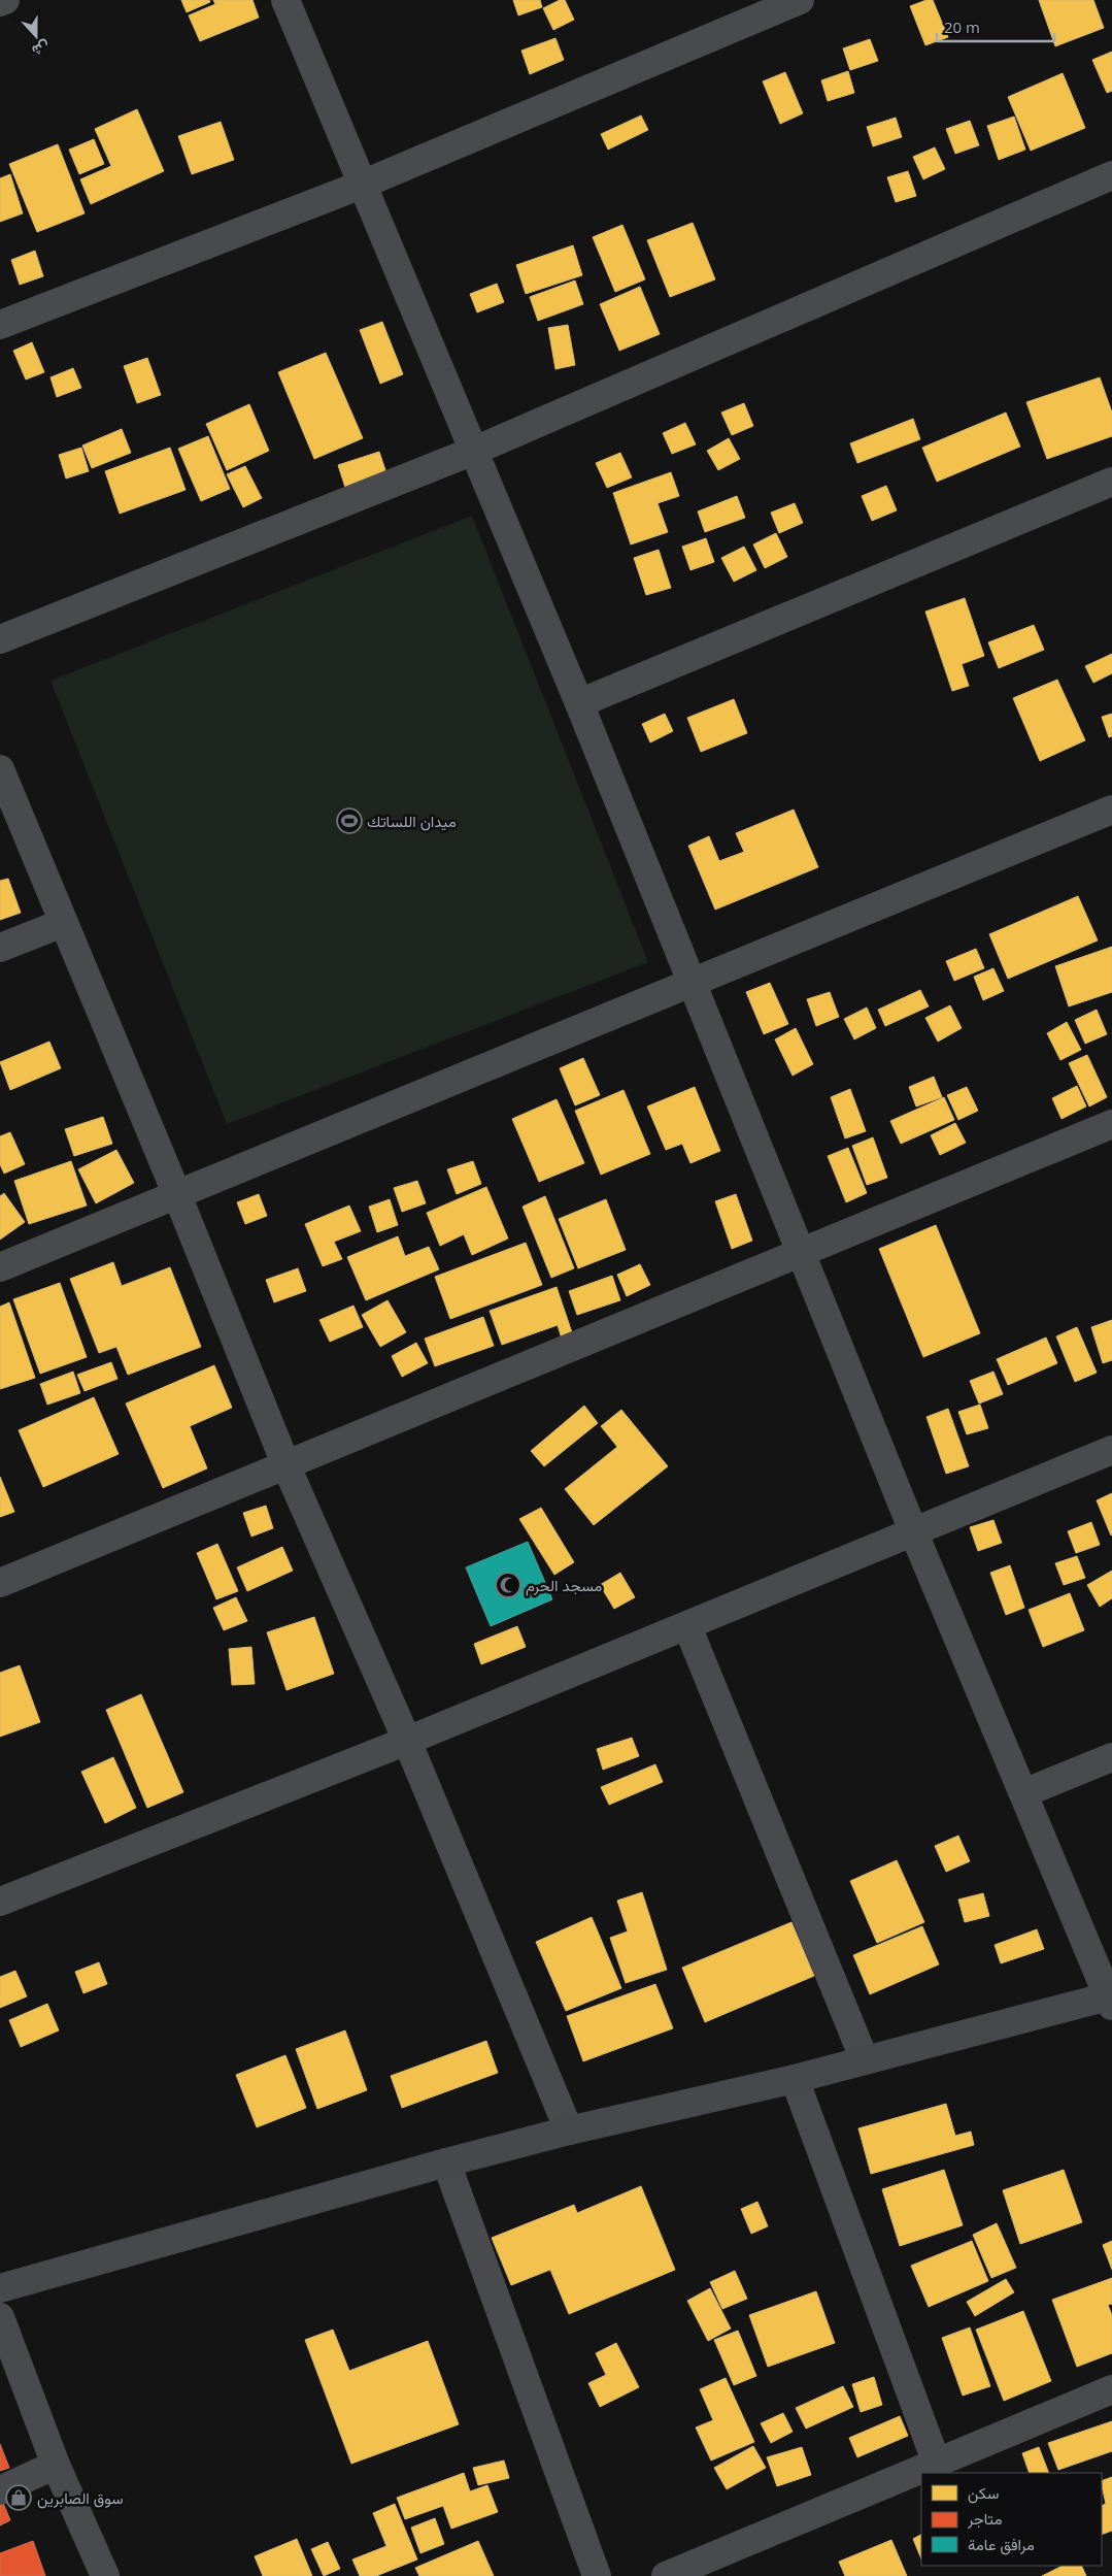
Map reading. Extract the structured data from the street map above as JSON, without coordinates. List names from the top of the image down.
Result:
{
  "places": {
    "sports": ["ميدان اللساتك"],
    "mosque": ["مسجد الحرم"],
    "shop": ["سوق الصابرين"]
  },
  "legend": ["سكن", "متاجر", "مرافق عامة"],
  "scale_bar": "20 m",
  "north": "bottom"
}
